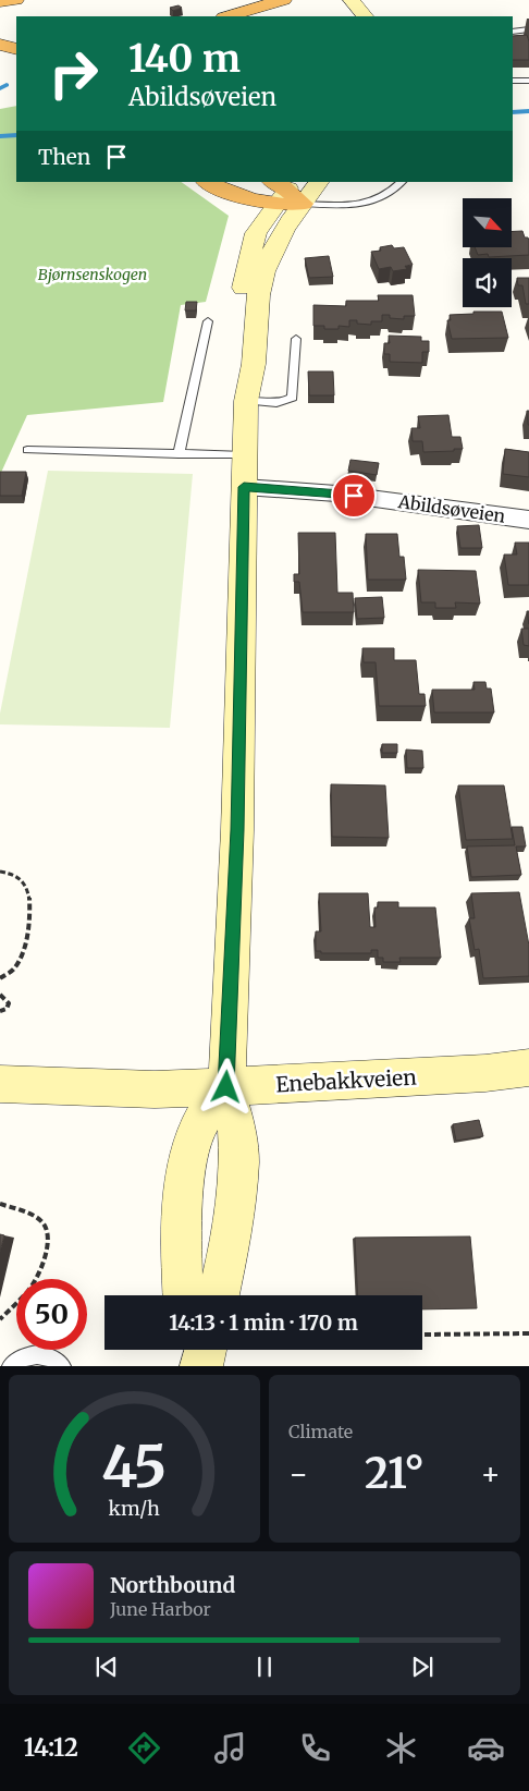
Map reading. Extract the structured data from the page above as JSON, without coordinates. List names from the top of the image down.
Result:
{
  "streets": {
    "main road": ["Enebakkveien"],
    "street": ["Abildsøveien"]
  },
  "parks": ["Bjørnsenskogen"],
  "north": "bottom right",
  "page": {
    "turn": ["140 m", "Abildsøveien"],
    "then": "Then",
    "limit": "50",
    "trip": "14:13 · 1 min · 170 m",
    "tile": "Climate",
    "heat": ["−", "21°", "+"],
    "song": ["Northbound", "June Harbor"],
    "tabs": "14:12",
    "gauge": ["45", "km/h"]
  }
}
